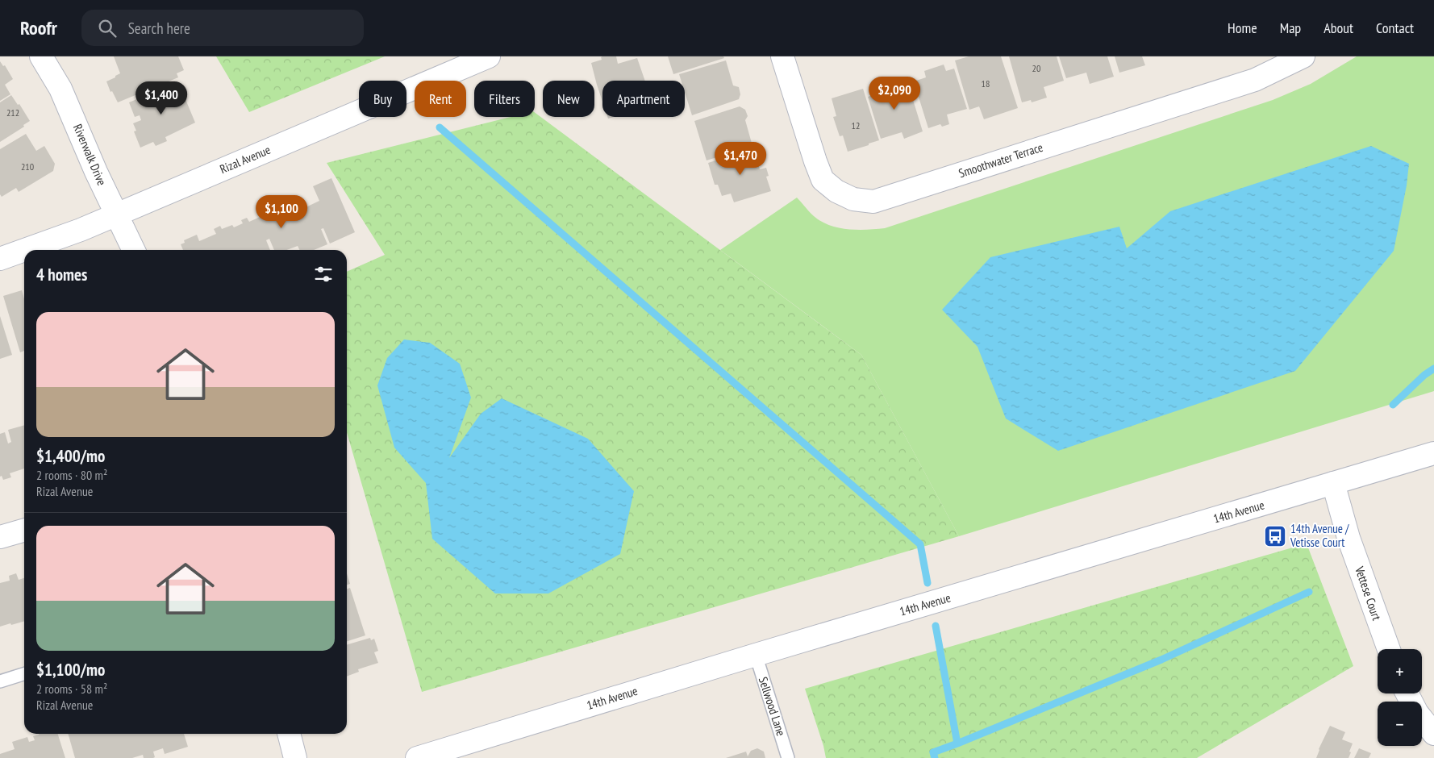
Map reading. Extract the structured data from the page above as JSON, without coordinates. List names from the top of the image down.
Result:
{
  "streets": {
    "street": [
      "Riverwalk Drive",
      "Rizal Avenue",
      "Smoothwater Terrace",
      "14th Avenue",
      "Vettese Court"
    ],
    "lane": ["Sellwood Lane"]
  },
  "crossings": [
    ["Riverwalk Drive", "Rizal Avenue"],
    ["14th Avenue", "Vettese Court"],
    ["14th Avenue", "Sellwood Lane"]
  ],
  "places": {
    "bus stop": ["14th Avenue / Vetisse Court"]
  },
  "house_numbers": [
    "20",
    "18",
    "212",
    "12",
    "210"
  ],
  "page": {
    "header": "Roofr",
    "search": "Search here",
    "nav": [
      "Home",
      "Map",
      "About",
      "Contact"
    ],
    "price": [
      "$2,090",
      "$1,400",
      "$1,470",
      "$1,100"
    ],
    "chip": [
      "Buy",
      "Rent",
      "Filters",
      "New",
      "Apartment"
    ],
    "heading": "4 homes",
    "list": [
      {
        "name": "$1,400/mo",
        "note": "2 rooms · 80 m² · Rizal Avenue"
      },
      {
        "name": "$1,100/mo",
        "note": "2 rooms · 58 m² · Rizal Avenue"
      }
    ],
    "map_buttons": ["+", "−"]
  }
}
